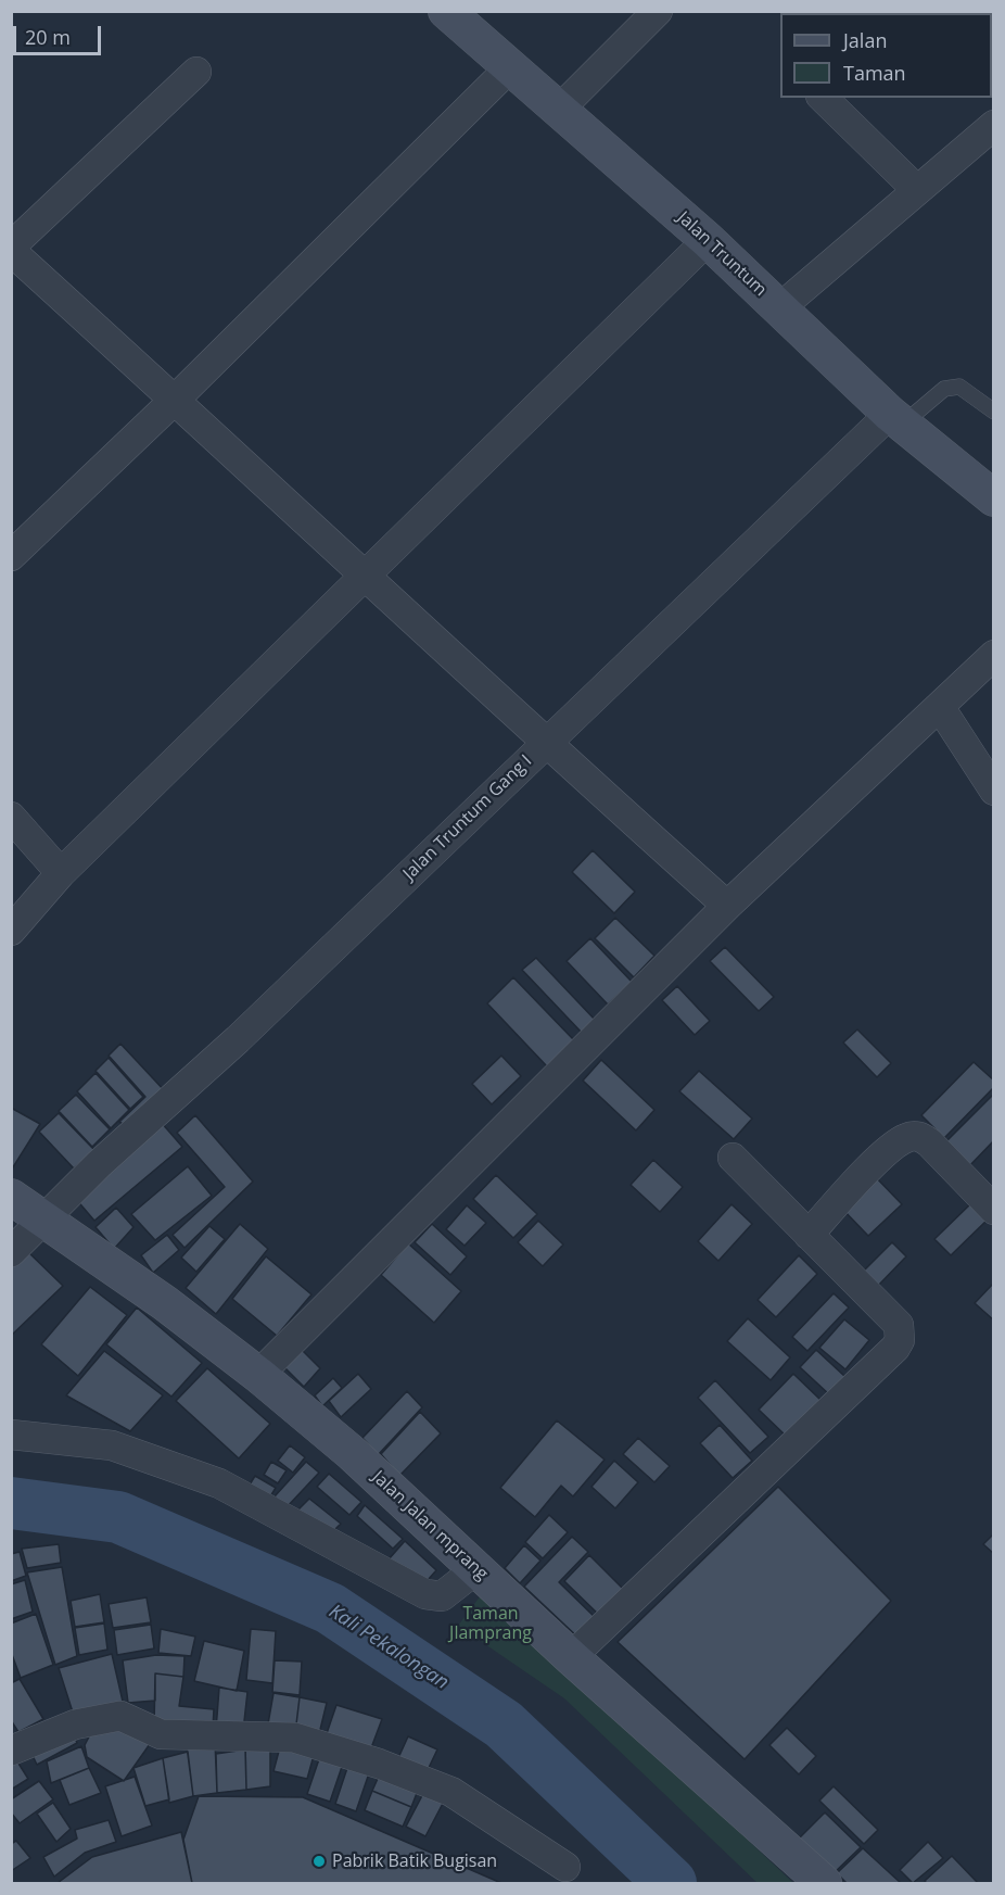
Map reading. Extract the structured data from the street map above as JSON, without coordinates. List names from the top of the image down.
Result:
{
  "streets": {
    "street": ["Jalan Truntum", "Jalan Truntum Gang I", "Jalan Jalan mprang"]
  },
  "crossings": [
    ["Jalan Truntum", "Jalan Truntum Gang I"],
    ["Jalan Truntum Gang I", "Jalan Jalan mprang"]
  ],
  "water": ["Kali Pekalongan"],
  "parks": ["Taman Jlamprang"],
  "places": ["Pabrik Batik Bugisan"],
  "legend": ["Jalan", "Taman"],
  "scale_bar": "20 m"
}
